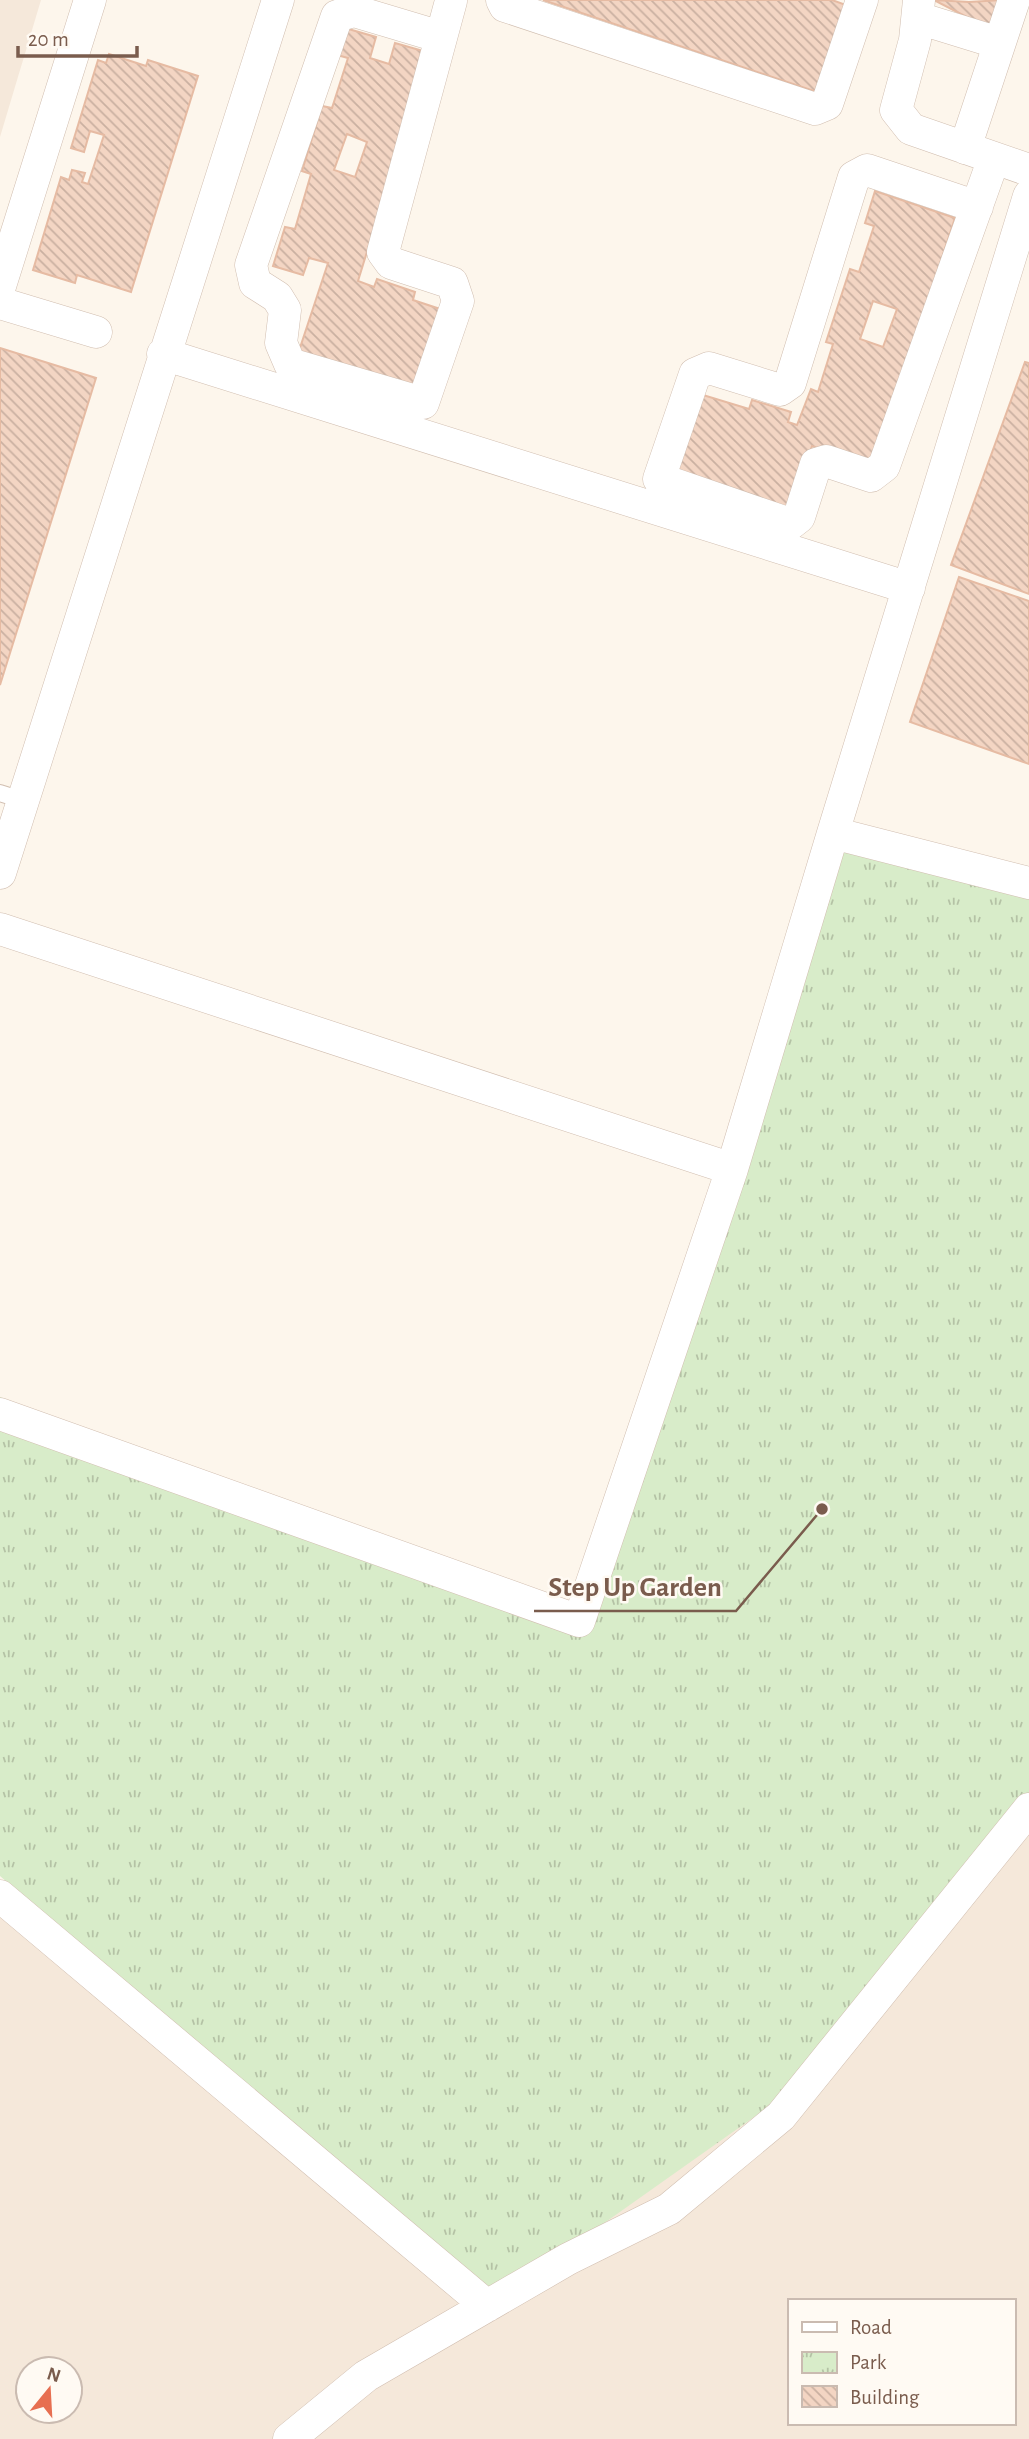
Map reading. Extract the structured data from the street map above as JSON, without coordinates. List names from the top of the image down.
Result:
{
  "places": ["Step Up Garden"],
  "legend": ["Road", "Park", "Building"],
  "scale_bar": "20 m",
  "north": "top"
}
